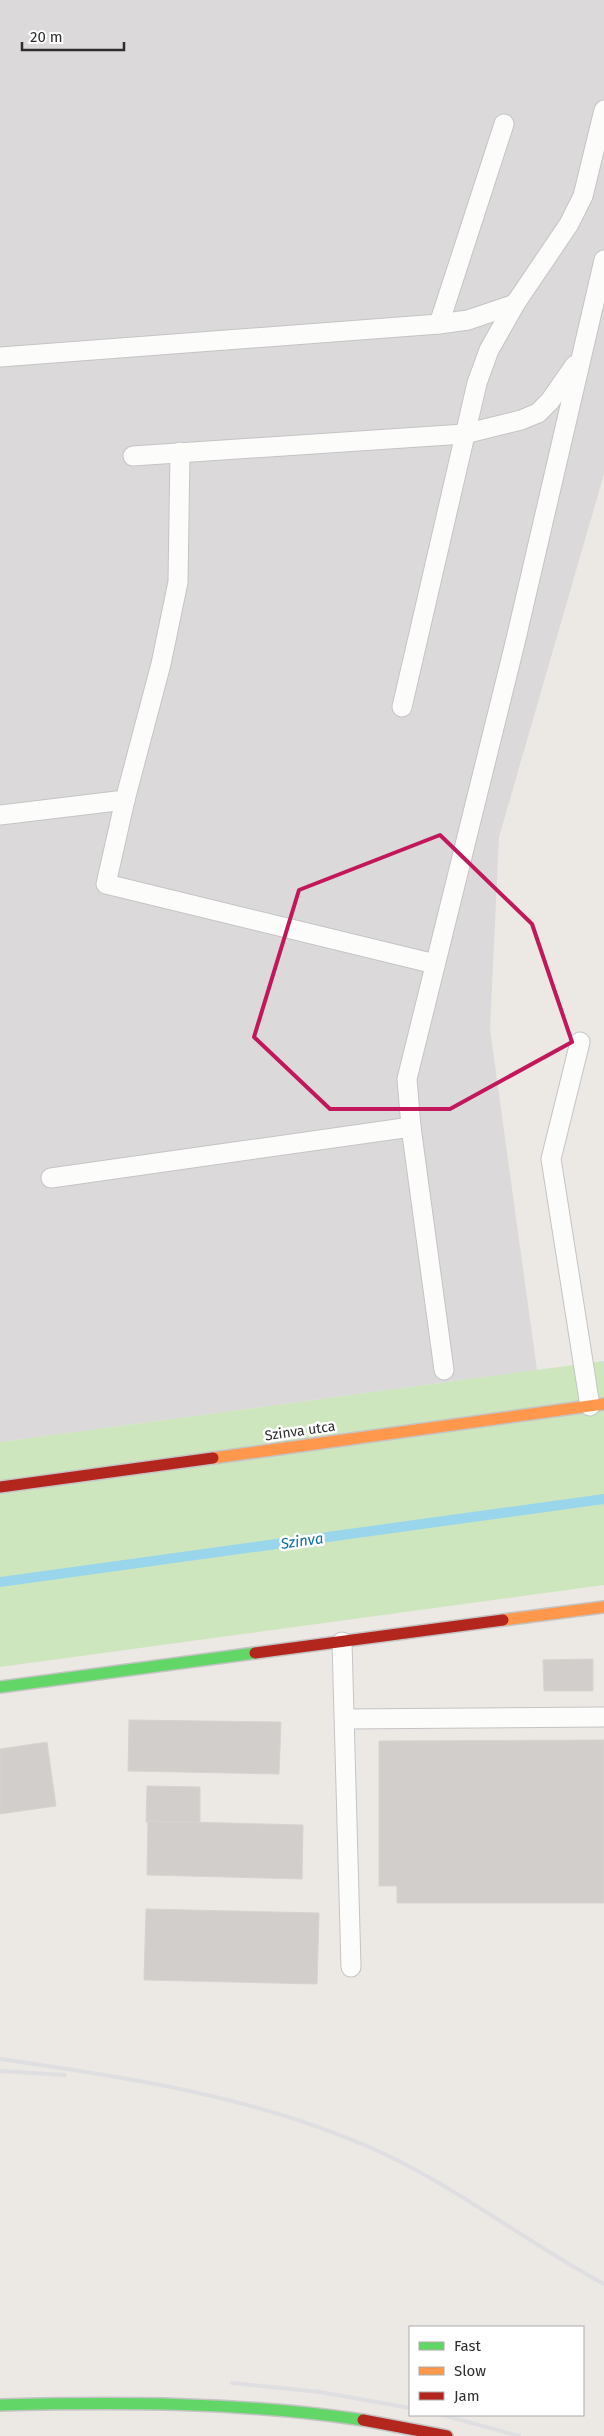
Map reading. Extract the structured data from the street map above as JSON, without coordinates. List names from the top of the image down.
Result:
{
  "streets": {
    "street": ["Szinva utca"]
  },
  "water": ["Szinva"],
  "legend": ["Fast", "Slow", "Jam"],
  "scale_bar": "20 m"
}
